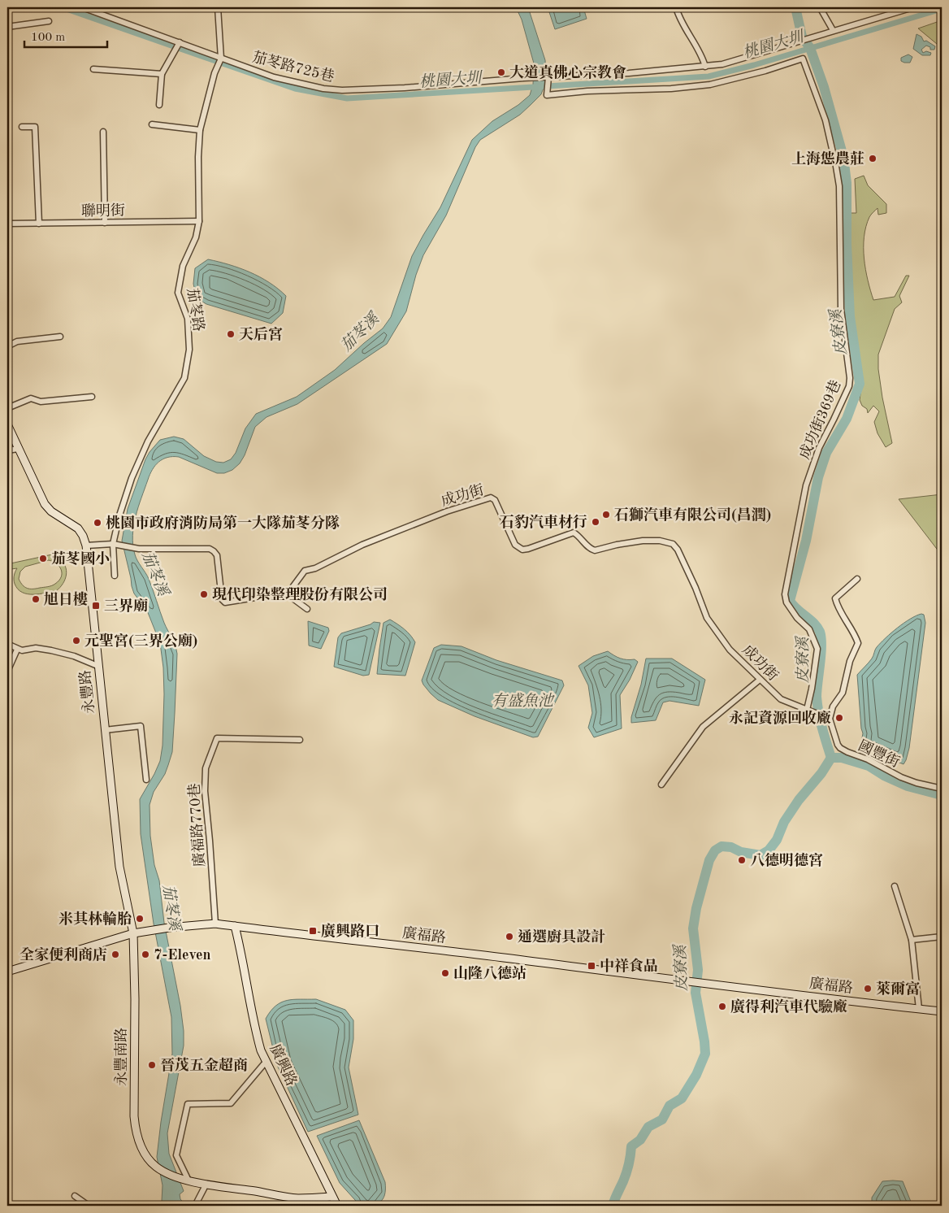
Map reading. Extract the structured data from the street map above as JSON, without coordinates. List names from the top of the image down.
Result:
{
  "streets": {
    "street": [
      "茄苳路725巷",
      "聯明街",
      "茄苳路",
      "成功街369巷",
      "成功街",
      "永豐路",
      "國豐街",
      "廣福路770巷",
      "廣福路",
      "永豐南路",
      "廣興路"
    ]
  },
  "crossings": [
    ["茄苳路725巷", "茄苳路"],
    ["茄苳路725巷", "成功街369巷"],
    ["聯明街", "茄苳路"],
    ["成功街369巷", "成功街"],
    ["成功街", "國豐街"],
    ["永豐路", "廣福路"],
    ["永豐路", "永豐南路"],
    ["廣福路770巷", "廣福路"],
    ["廣福路", "永豐南路"],
    ["廣福路", "廣興路"]
  ],
  "water": [
    "桃園大圳",
    "茄苳溪",
    "皮寮溪",
    "有盛魚池"
  ],
  "places": {
    "other": [
      "大道真佛心宗教會",
      "上海怹農莊",
      "天后宮",
      "石獅汽車有限公司(昌潤)",
      "石豹汽車材行",
      "桃園市政府消防局第一大隊茄苳分隊",
      "茄苳國小",
      "現代印染整理股份有限公司",
      "旭日樓",
      "元聖宮(三界公廟)",
      "永記資源回收廠",
      "八德明德宮",
      "米其林輪胎",
      "通選廚具設計",
      "全家便利商店",
      "7-Eleven",
      "山隆八德站",
      "萊爾富",
      "廣得利汽車代驗廠",
      "晉茂五金超商"
    ],
    "transit": ["三界廟", "廣興路口", "中祥食品"]
  },
  "scale_bar": "100 m"
}
